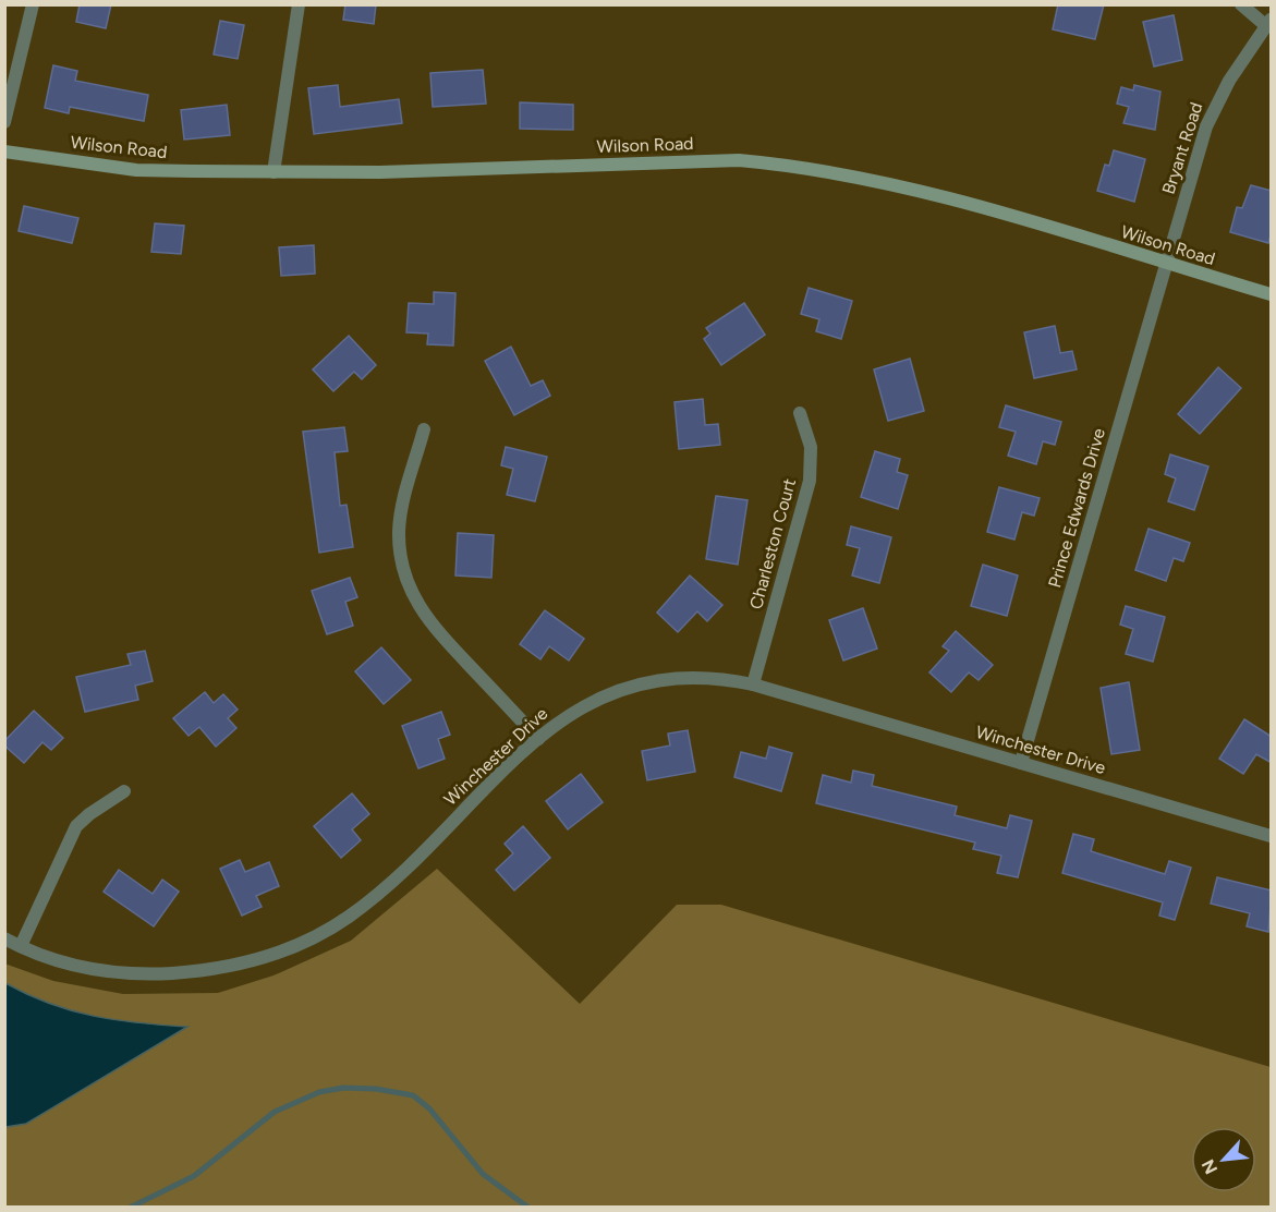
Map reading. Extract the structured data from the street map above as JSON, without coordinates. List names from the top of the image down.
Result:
{
  "streets": {
    "street": [
      "Wilson Road",
      "Bryant Road",
      "Prince Edwards Drive",
      "Charleston Court",
      "Winchester Drive"
    ]
  },
  "crossings": [
    ["Wilson Road", "Bryant Road"],
    ["Wilson Road", "Prince Edwards Drive"],
    ["Bryant Road", "Prince Edwards Drive"],
    ["Prince Edwards Drive", "Winchester Drive"],
    ["Charleston Court", "Winchester Drive"]
  ],
  "north": "bottom left"
}
